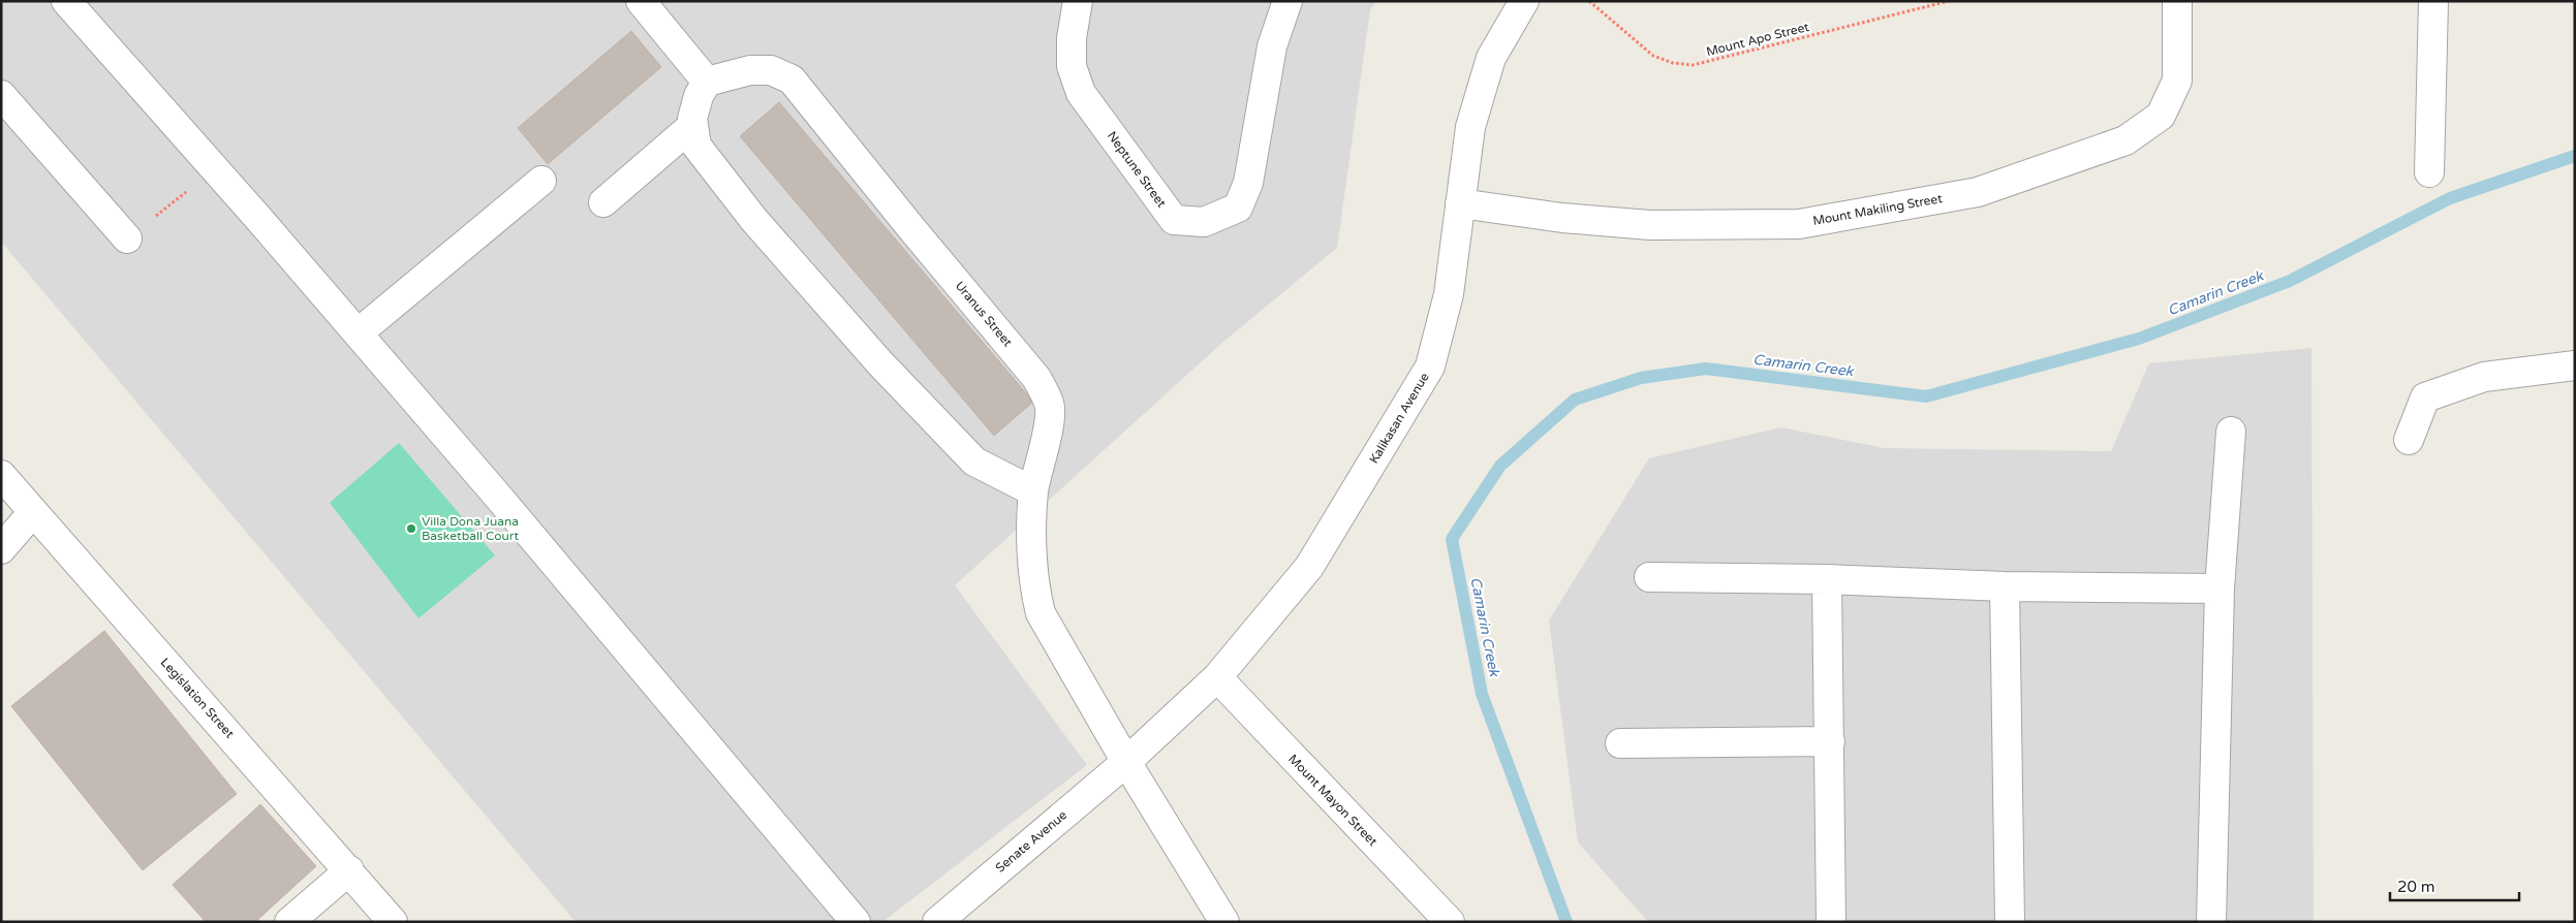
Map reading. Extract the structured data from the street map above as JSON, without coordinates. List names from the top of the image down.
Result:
{
  "streets": {
    "street": [
      "Neptune Street",
      "Mount Makiling Street",
      "Uranus Street",
      "Kalikasan Avenue",
      "Legislation Street",
      "Mount Mayon Street",
      "Senate Avenue"
    ],
    "path": ["Mount Apo Street"]
  },
  "crossings": [
    ["Mount Makiling Street", "Kalikasan Avenue"],
    ["Uranus Street", "Kalikasan Avenue"],
    ["Uranus Street", "Senate Avenue"],
    ["Kalikasan Avenue", "Mount Mayon Street"],
    ["Kalikasan Avenue", "Senate Avenue"]
  ],
  "water": ["Camarin Creek"],
  "places": ["Villa Dona Juana Basketball Court"],
  "scale_bar": "20 m"
}
